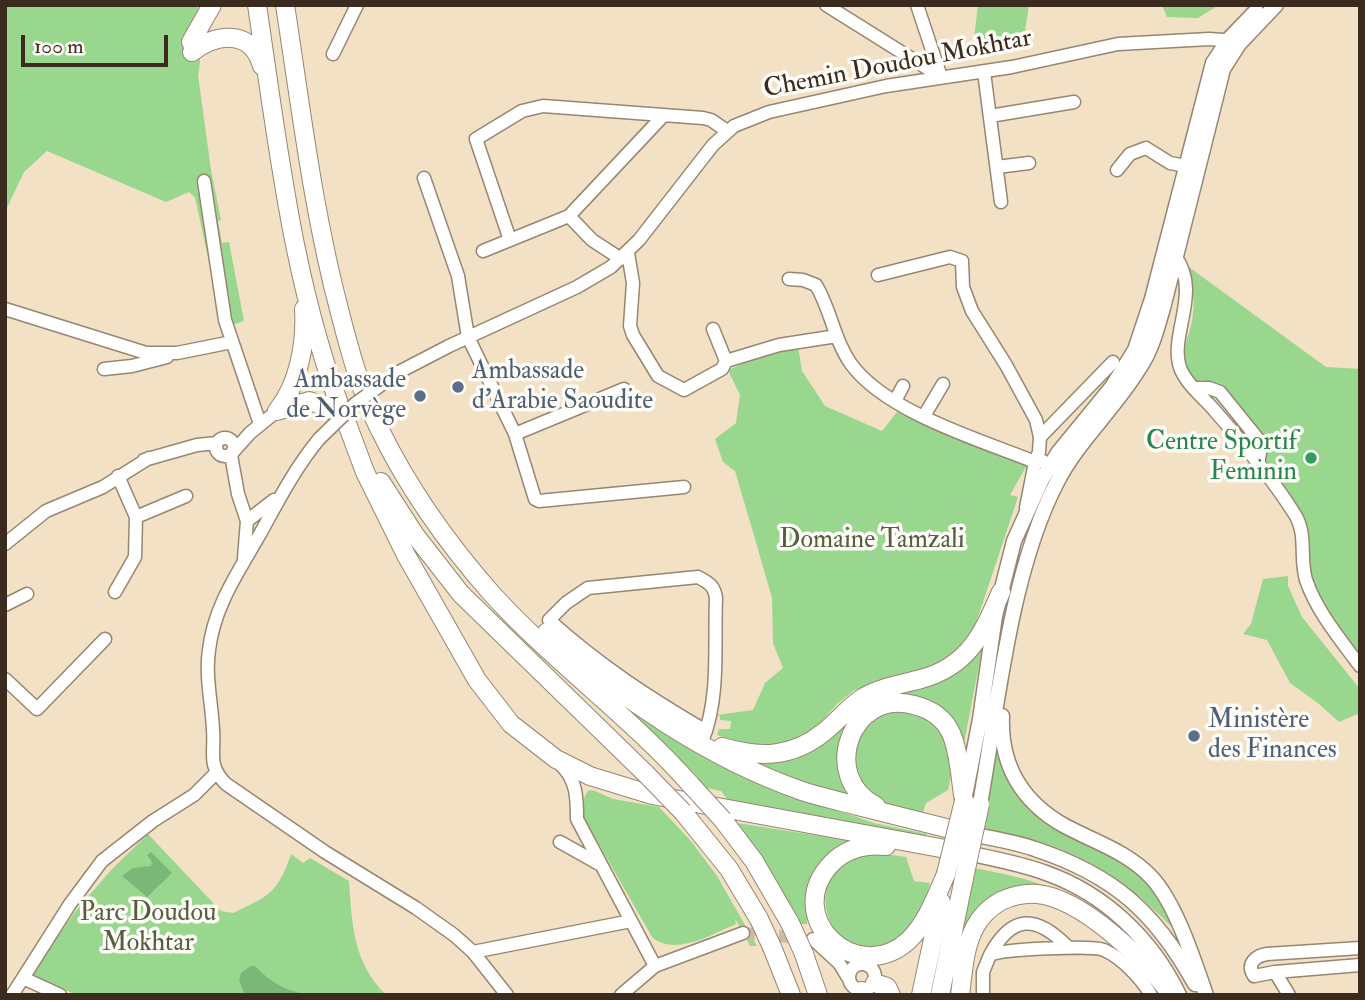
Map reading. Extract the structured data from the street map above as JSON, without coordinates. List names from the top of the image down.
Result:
{
  "streets": {
    "street": ["Chemin Doudou Mokhtar"]
  },
  "parks": ["Domaine Tamzali", "Parc Doudou Mokhtar"],
  "places": [
    "Ambassade d'Arabie Saoudite",
    "Ambassade de Norvège",
    "Centre Sportif Feminin",
    "Ministère des Finances"
  ],
  "scale_bar": "100 m"
}
